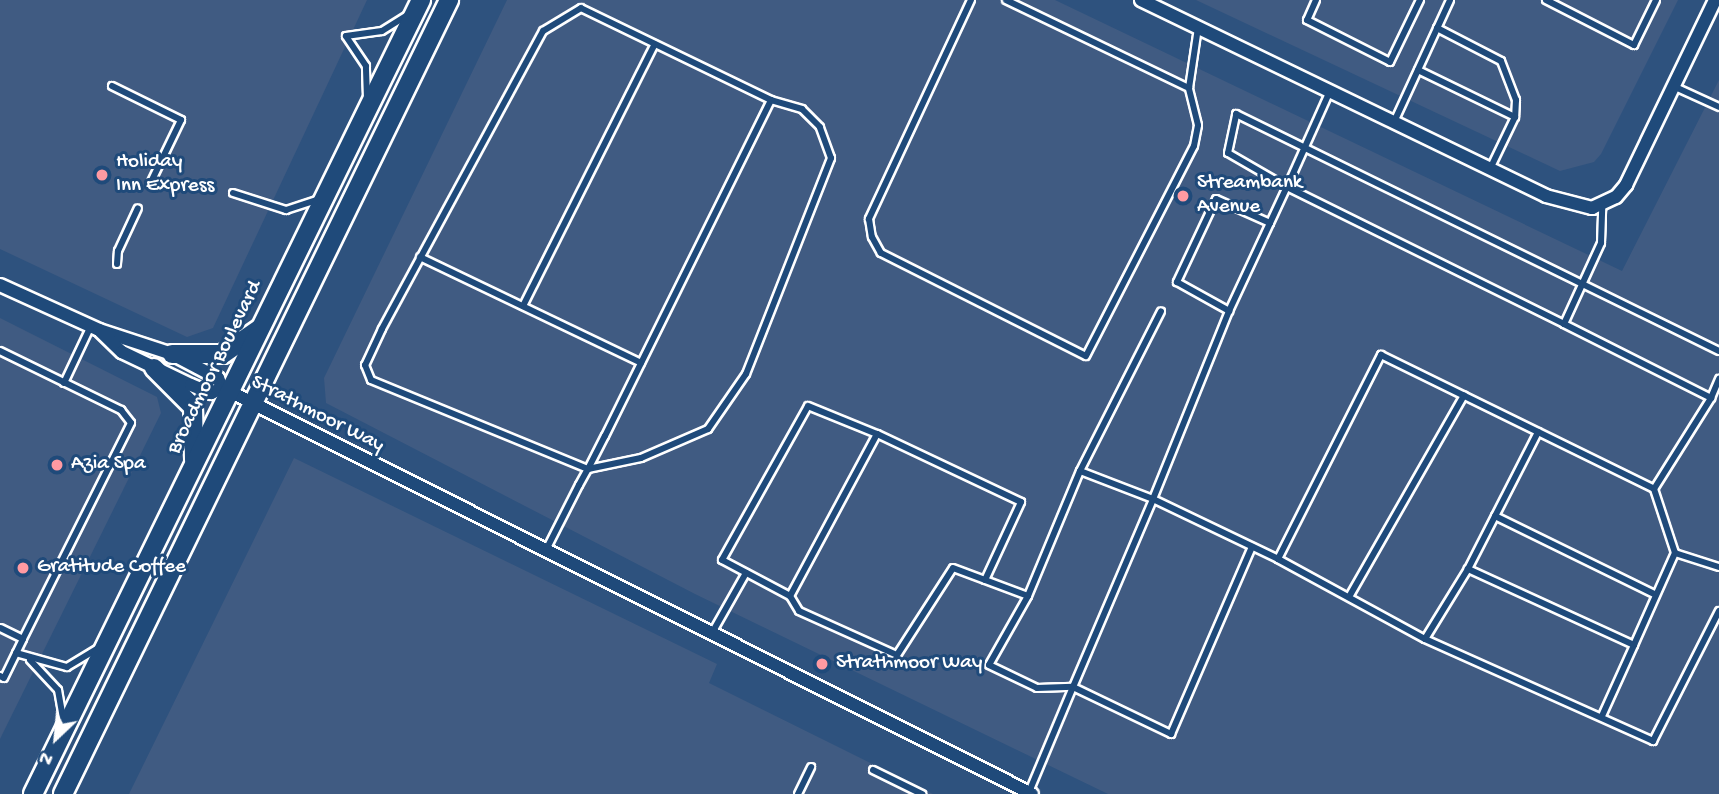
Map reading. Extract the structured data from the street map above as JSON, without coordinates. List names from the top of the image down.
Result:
{
  "streets": {
    "main road": ["Broadmoor Boulevard"],
    "street": ["Strathmoor Way"]
  },
  "crossings": [
    ["Broadmoor Boulevard", "Strathmoor Way"]
  ],
  "places": [
    "Holiday Inn Express",
    "Streambank Avenue",
    "Azia Spa",
    "Gratitude Coffee",
    "Strathmoor Way"
  ],
  "north": "bottom left"
}
